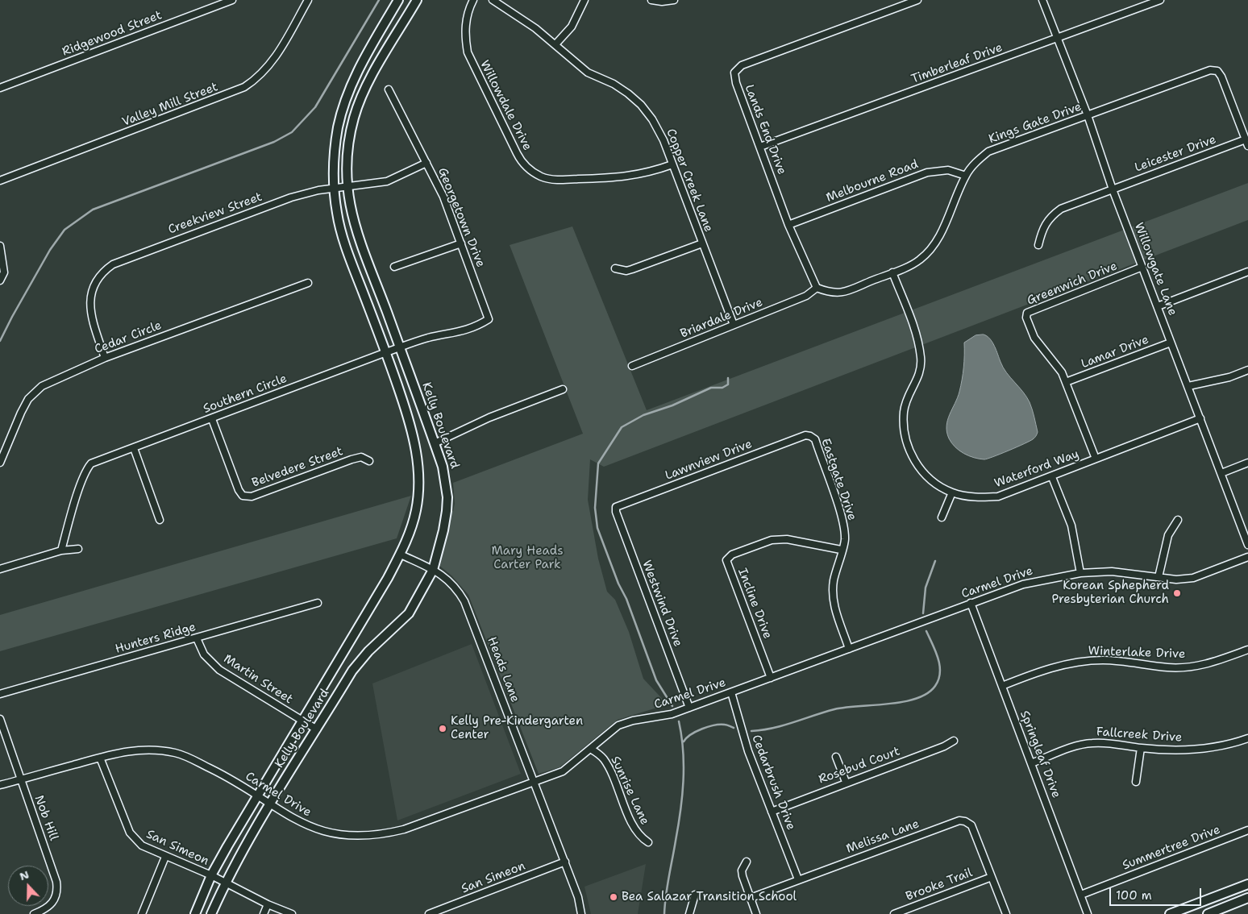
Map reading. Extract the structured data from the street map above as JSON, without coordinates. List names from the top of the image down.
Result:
{
  "streets": {
    "main road": ["Kelly Boulevard"],
    "street": [
      "Ridgewood Street",
      "Timberleaf Drive",
      "Valley Mill Street",
      "Willowdale Drive",
      "Kings Gate Drive",
      "Lands End Drive",
      "Leicester Drive",
      "Copper Creek Lane",
      "Melbourne Road",
      "Creekview Street",
      "Georgetown Drive",
      "Willowgate Lane",
      "Greenwich Drive",
      "Briardale Drive",
      "Cedar Circle",
      "Lamar Drive",
      "Southern Circle",
      "Lawnview Drive",
      "Belvedere Street",
      "Waterford Way",
      "Eastgate Drive",
      "Carmel Drive",
      "Westwind Drive",
      "Incline Drive",
      "Hunters Ridge",
      "Winterlake Drive",
      "Heads Lane",
      "Martin Street",
      "Fallcreek Drive",
      "Springleaf Drive",
      "Rosebud Court",
      "Cedarbrush Drive",
      "Sunrise Lane",
      "Nob Hill",
      "Melissa Lane",
      "San Simeon",
      "Summertree Drive",
      "Brooke Trail"
    ]
  },
  "crossings": [
    ["Timberleaf Drive", "Lands End Drive"],
    ["Timberleaf Drive", "Willowgate Lane"],
    ["Willowdale Drive", "Copper Creek Lane"],
    ["Kings Gate Drive", "Lands End Drive"],
    ["Kings Gate Drive", "Leicester Drive"],
    ["Kings Gate Drive", "Melbourne Road"],
    ["Kings Gate Drive", "Willowgate Lane"],
    ["Kings Gate Drive", "Briardale Drive"],
    ["Kings Gate Drive", "Waterford Way"],
    ["Lands End Drive", "Melbourne Road"],
    ["Lands End Drive", "Briardale Drive"],
    ["Leicester Drive", "Willowgate Lane"],
    ["Copper Creek Lane", "Briardale Drive"],
    ["Creekview Street", "Georgetown Drive"],
    ["Creekview Street", "Cedar Circle"],
    ["Creekview Street", "Kelly Boulevard"],
    ["Georgetown Drive", "Southern Circle"],
    ["Willowgate Lane", "Greenwich Drive"],
    ["Willowgate Lane", "Lamar Drive"],
    ["Willowgate Lane", "Waterford Way"],
    ["Greenwich Drive", "Lamar Drive"],
    ["Greenwich Drive", "Waterford Way"],
    ["Southern Circle", "Kelly Boulevard"],
    ["Southern Circle", "Belvedere Street"],
    ["Kelly Boulevard", "Carmel Drive"],
    ["Kelly Boulevard", "Heads Lane"],
    ["Kelly Boulevard", "Martin Street"],
    ["Kelly Boulevard", "San Simeon"],
    ["Lawnview Drive", "Eastgate Drive"],
    ["Lawnview Drive", "Westwind Drive"],
    ["Eastgate Drive", "Carmel Drive"],
    ["Eastgate Drive", "Incline Drive"],
    ["Carmel Drive", "Westwind Drive"],
    ["Carmel Drive", "Incline Drive"],
    ["Carmel Drive", "Heads Lane"],
    ["Carmel Drive", "Springleaf Drive"],
    ["Carmel Drive", "Cedarbrush Drive"],
    ["Carmel Drive", "Sunrise Lane"],
    ["Carmel Drive", "Nob Hill"],
    ["Carmel Drive", "San Simeon"],
    ["Hunters Ridge", "Martin Street"],
    ["Winterlake Drive", "Springleaf Drive"],
    ["Heads Lane", "San Simeon"],
    ["Fallcreek Drive", "Springleaf Drive"],
    ["Springleaf Drive", "Summertree Drive"],
    ["Rosebud Court", "Cedarbrush Drive"],
    ["Cedarbrush Drive", "Melissa Lane"],
    ["Melissa Lane", "Brooke Trail"]
  ],
  "parks": ["Mary Heads Carter Park"],
  "places": ["Korean Sphepherd Presbyterian Church", "Kelly Pre-Kindergarten Center", "Bea Salazar Transition School"],
  "scale_bar": "100 m",
  "north": "top"
}
